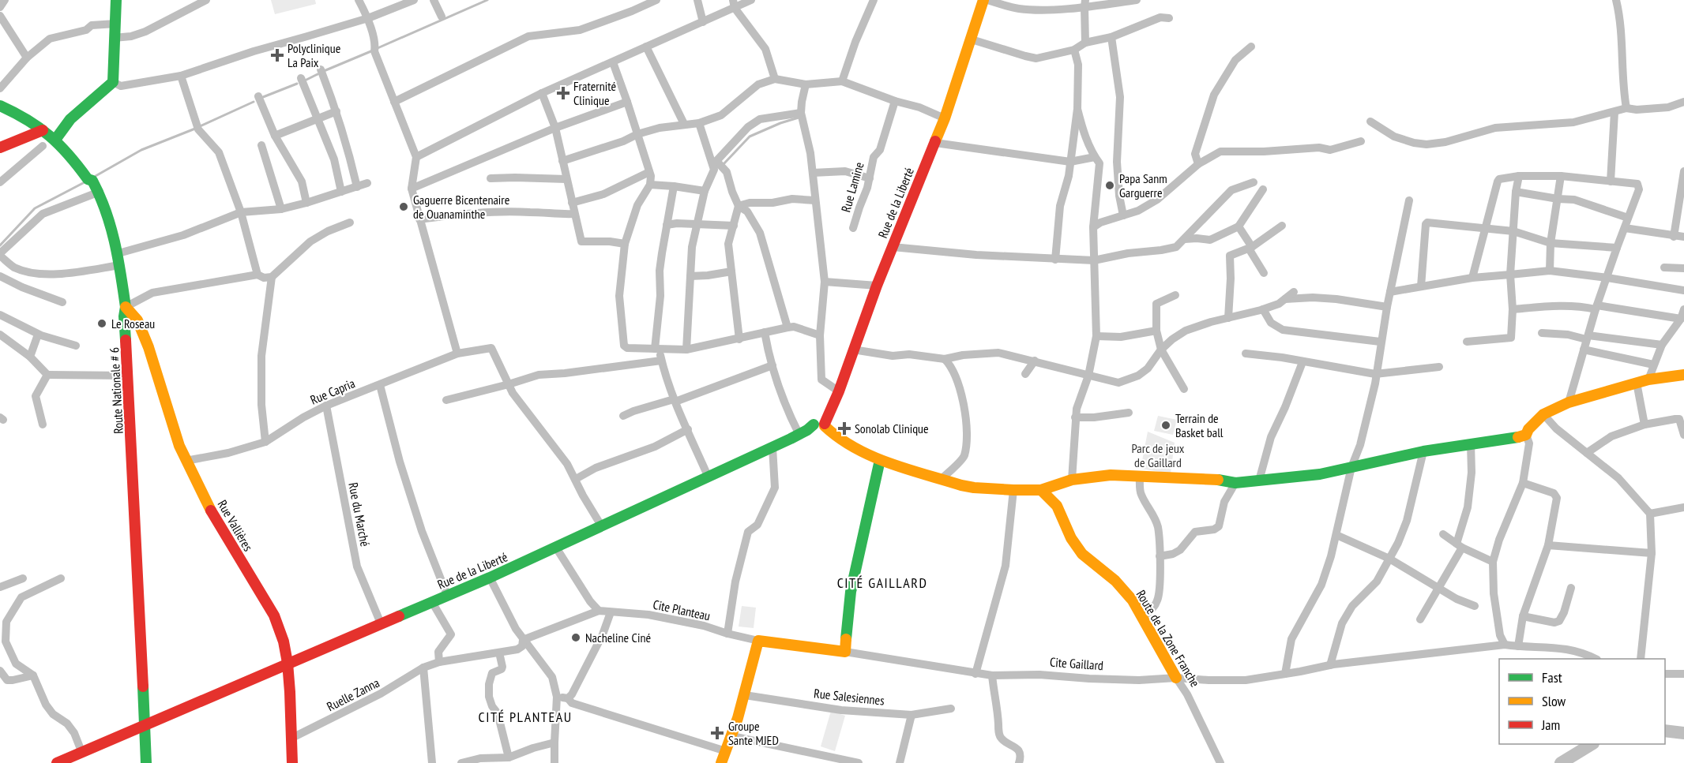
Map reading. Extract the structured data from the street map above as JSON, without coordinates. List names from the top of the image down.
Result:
{
  "streets": {
    "street": [
      "Rue Lamine",
      "Rue de la Liberté",
      "Route Nationale # 6",
      "Rue Capria",
      "Rue du Marché",
      "Rue Vallières",
      "Cite Planteau",
      "Route de la Zone Franche",
      "Cite Gaillard",
      "Ruelle Zanna",
      "Rue Salesiennes"
    ]
  },
  "crossings": [
    ["Rue de la Liberté", "Route Nationale # 6"],
    ["Rue de la Liberté", "Rue du Marché"],
    ["Rue de la Liberté", "Rue Vallières"],
    ["Route Nationale # 6", "Rue Vallières"],
    ["Rue Capria", "Rue du Marché"],
    ["Rue Capria", "Rue Vallières"],
    ["Rue Vallières", "Ruelle Zanna"],
    ["Cite Planteau", "Cite Gaillard"],
    ["Cite Planteau", "Ruelle Zanna"],
    ["Route de la Zone Franche", "Cite Gaillard"]
  ],
  "districts": ["CITÉ GAILLARD", "CITÉ PLANTEAU"],
  "parks": ["Parc de jeux de Gaillard"],
  "places": {
    "health": [
      "Polyclinique La Paix",
      "Fraternité Clinique",
      "Sonolab Clinique",
      "Groupe Sante MJED"
    ],
    "other": [
      "Papa Sanm Garguerre",
      "Gaguerre Bicentenaire de Ouanaminthe",
      "Le Roseau",
      "Terrain de Basket ball",
      "Nacheline Ciné"
    ]
  },
  "legend": ["Fast", "Slow", "Jam"]
}
